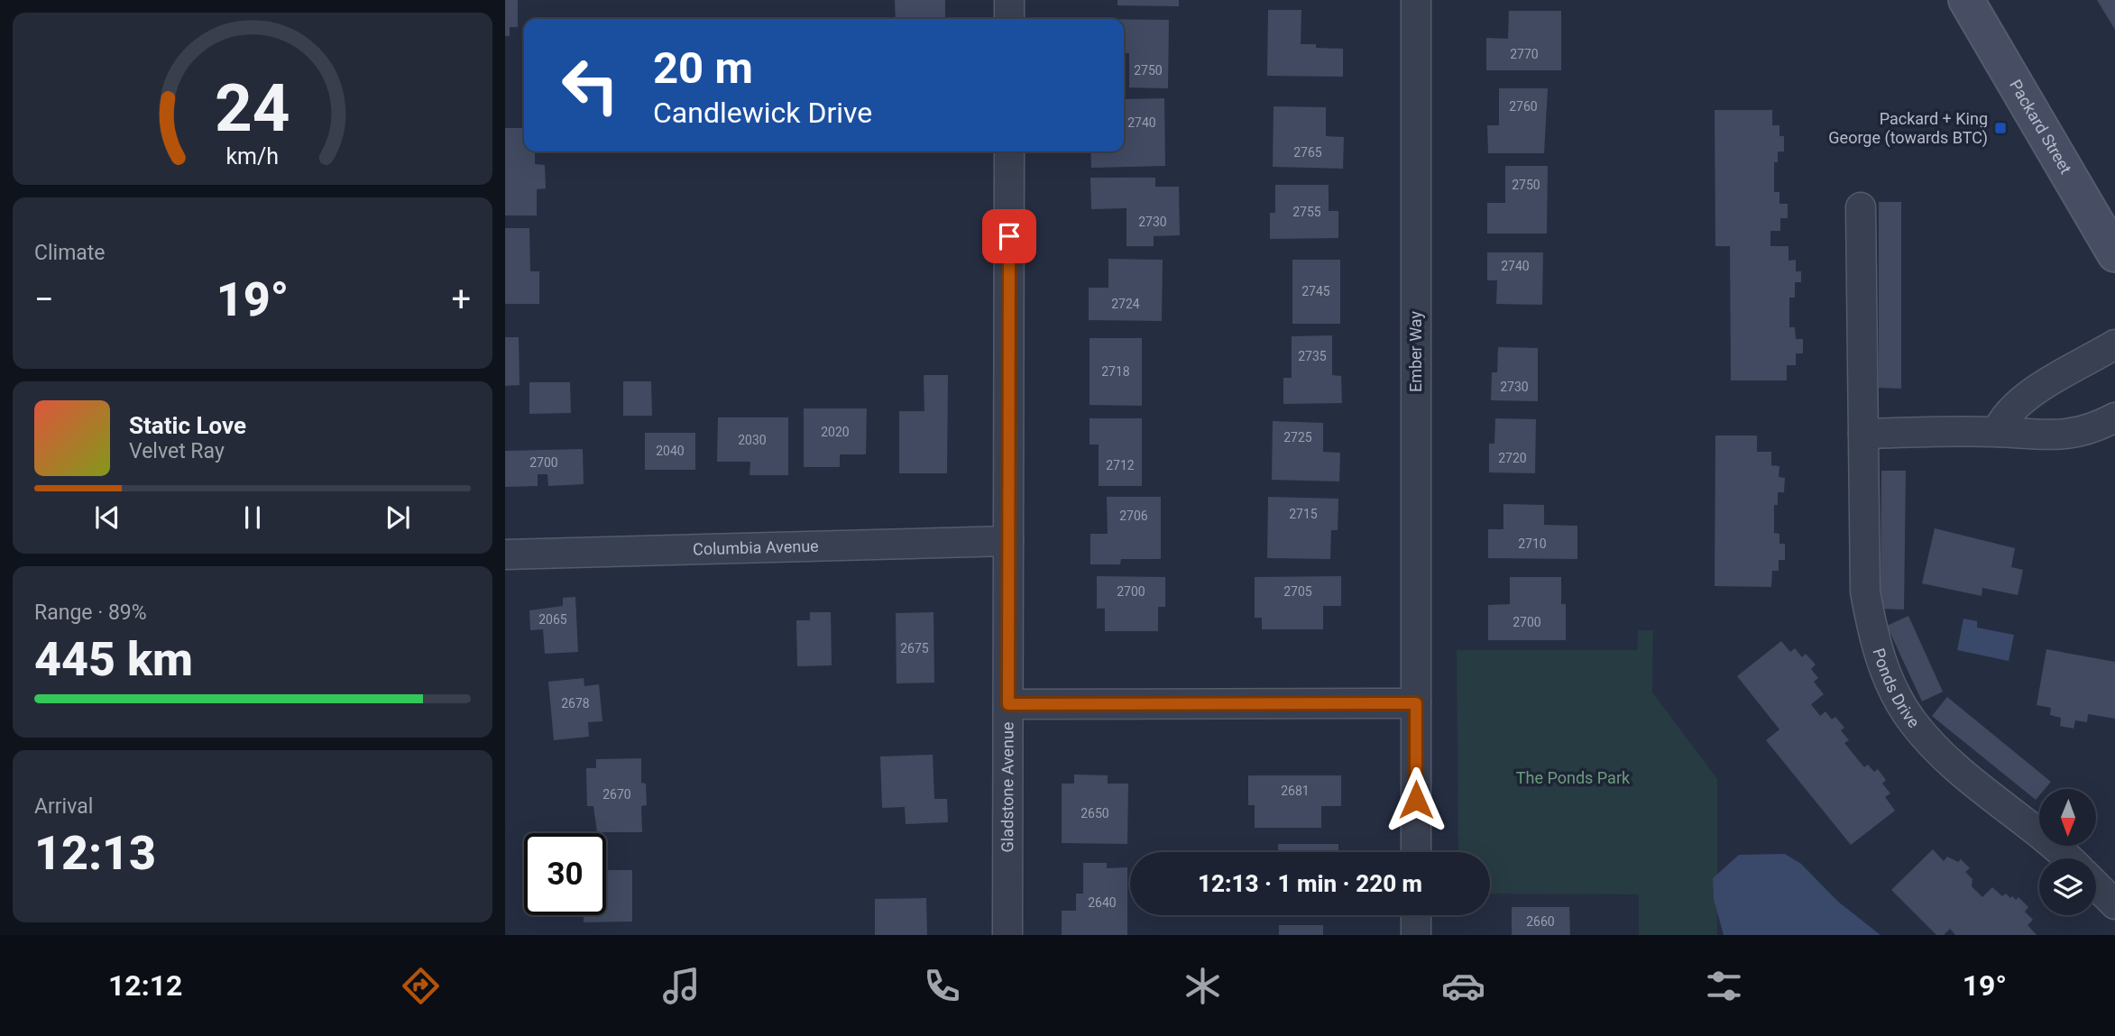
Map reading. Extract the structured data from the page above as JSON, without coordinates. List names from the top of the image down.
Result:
{
  "streets": {
    "main road": ["Packard Street"],
    "street": [
      "Ember Way",
      "Columbia Avenue",
      "Ponds Drive",
      "Gladstone Avenue"
    ]
  },
  "crossings": [
    ["Columbia Avenue", "Gladstone Avenue"]
  ],
  "parks": ["The Ponds Park"],
  "places": {
    "transit": ["Packard + King George (towards BTC)"]
  },
  "house_numbers": [
    "2770",
    "2750",
    "2760",
    "2740",
    "2765",
    "2750",
    "2755",
    "2730",
    "2740",
    "2745",
    "2724",
    "2735",
    "2718",
    "2730",
    "2020",
    "2725",
    "2030",
    "2040",
    "2720",
    "2700",
    "2712",
    "2715",
    "2706",
    "2710",
    "2700",
    "2705",
    "2065",
    "2700",
    "2675",
    "2678",
    "2681",
    "2670",
    "2650",
    "2640",
    "2660"
  ],
  "north": "bottom",
  "page": {
    "turn": ["20 m", "Candlewick Drive"],
    "tile": [
      "Climate",
      ["Range · 89%", "445 km"],
      ["Arrival", "12:13"]
    ],
    "heat": ["−", "19°", "+"],
    "song": ["Static Love", "Velvet Ray"],
    "limit": "30",
    "trip": "12:13 · 1 min · 220 m",
    "tabs": ["12:12", "19°"],
    "gauge": ["24", "km/h"]
  }
}
